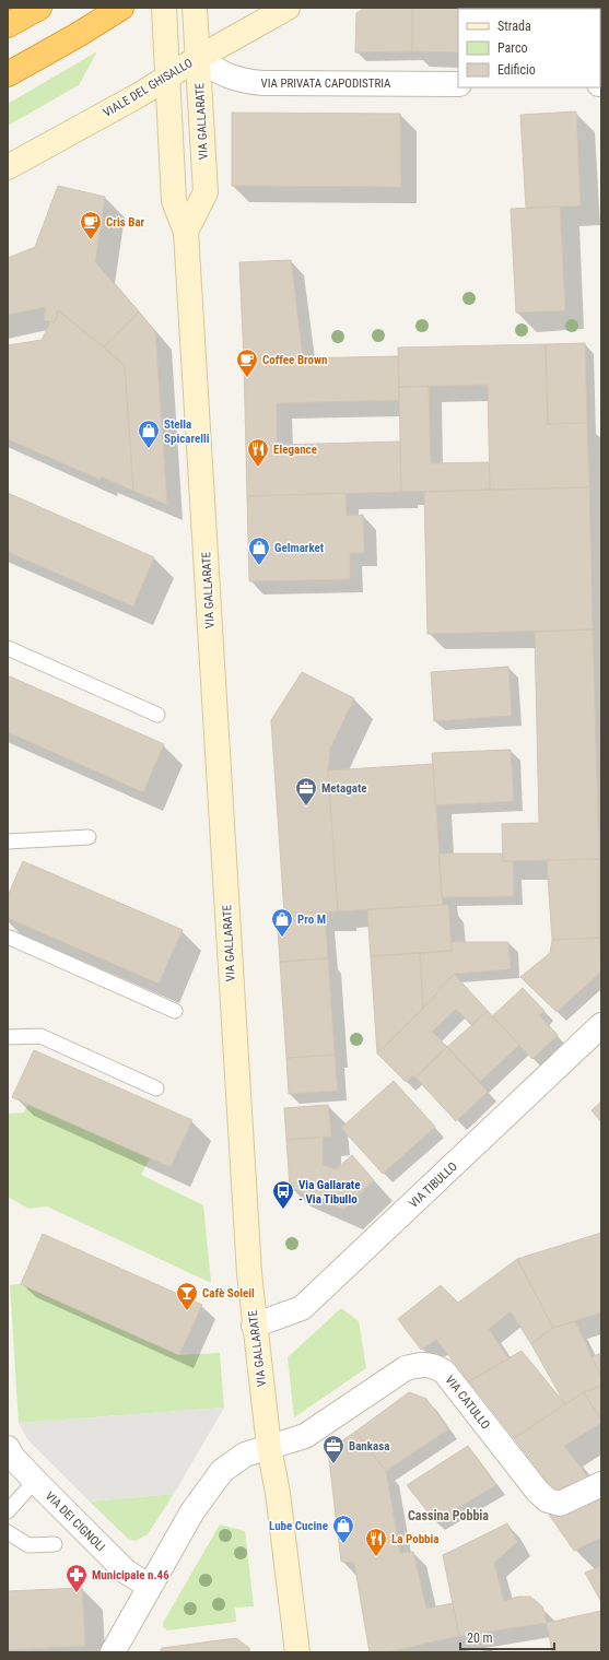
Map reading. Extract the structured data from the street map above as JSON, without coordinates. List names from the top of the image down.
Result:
{
  "streets": {
    "street": [
      "VIA PRIVATA CAPODISTRIA",
      "VIALE DEL GHISALLO",
      "VIA GALLARATE",
      "VIA TIBULLO",
      "VIA CATULLO",
      "VIA DEI CIGNOLI"
    ]
  },
  "crossings": [
    ["VIA PRIVATA CAPODISTRIA", "VIALE DEL GHISALLO"],
    ["VIA PRIVATA CAPODISTRIA", "VIA GALLARATE"],
    ["VIALE DEL GHISALLO", "VIA GALLARATE"],
    ["VIA GALLARATE", "VIA TIBULLO"],
    ["VIA GALLARATE", "VIA CATULLO"],
    ["VIA CATULLO", "VIA DEI CIGNOLI"]
  ],
  "districts": ["Cassina Pobbia"],
  "places": {
    "cafe": ["Cris Bar", "Coffee Brown"],
    "shop": [
      "Stella Spicarelli",
      "Gelmarket",
      "Pro M",
      "Lube Cucine"
    ],
    "restaurant": ["Elegance", "La Pobbia"],
    "office": ["Metagate", "Bankasa"],
    "bus stop": ["Via Gallarate - Via Tibullo"],
    "bar": ["Cafè Soleil"],
    "pharmacy": ["Municipale n.46"]
  },
  "legend": ["Strada", "Parco", "Edificio"],
  "scale_bar": "20 m"
}
